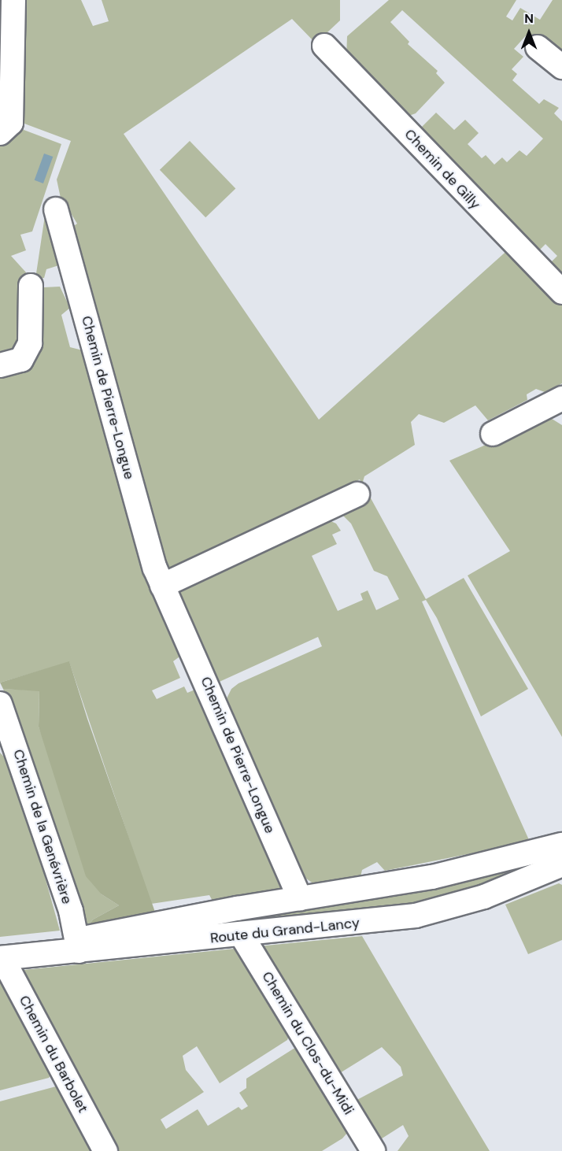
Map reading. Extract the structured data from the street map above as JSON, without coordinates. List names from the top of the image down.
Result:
{
  "streets": {
    "street": [
      "Chemin de Gilly",
      "Chemin de Pierre-Longue",
      "Chemin de la Genévrière",
      "Route du Grand-Lancy",
      "Chemin du Clos-du-Midi",
      "Chemin du Barbolet"
    ]
  },
  "crossings": [
    ["Chemin de Pierre-Longue", "Route du Grand-Lancy"],
    ["Chemin de la Genévrière", "Route du Grand-Lancy"],
    ["Route du Grand-Lancy", "Chemin du Clos-du-Midi"],
    ["Route du Grand-Lancy", "Chemin du Barbolet"]
  ],
  "north": "top"
}
